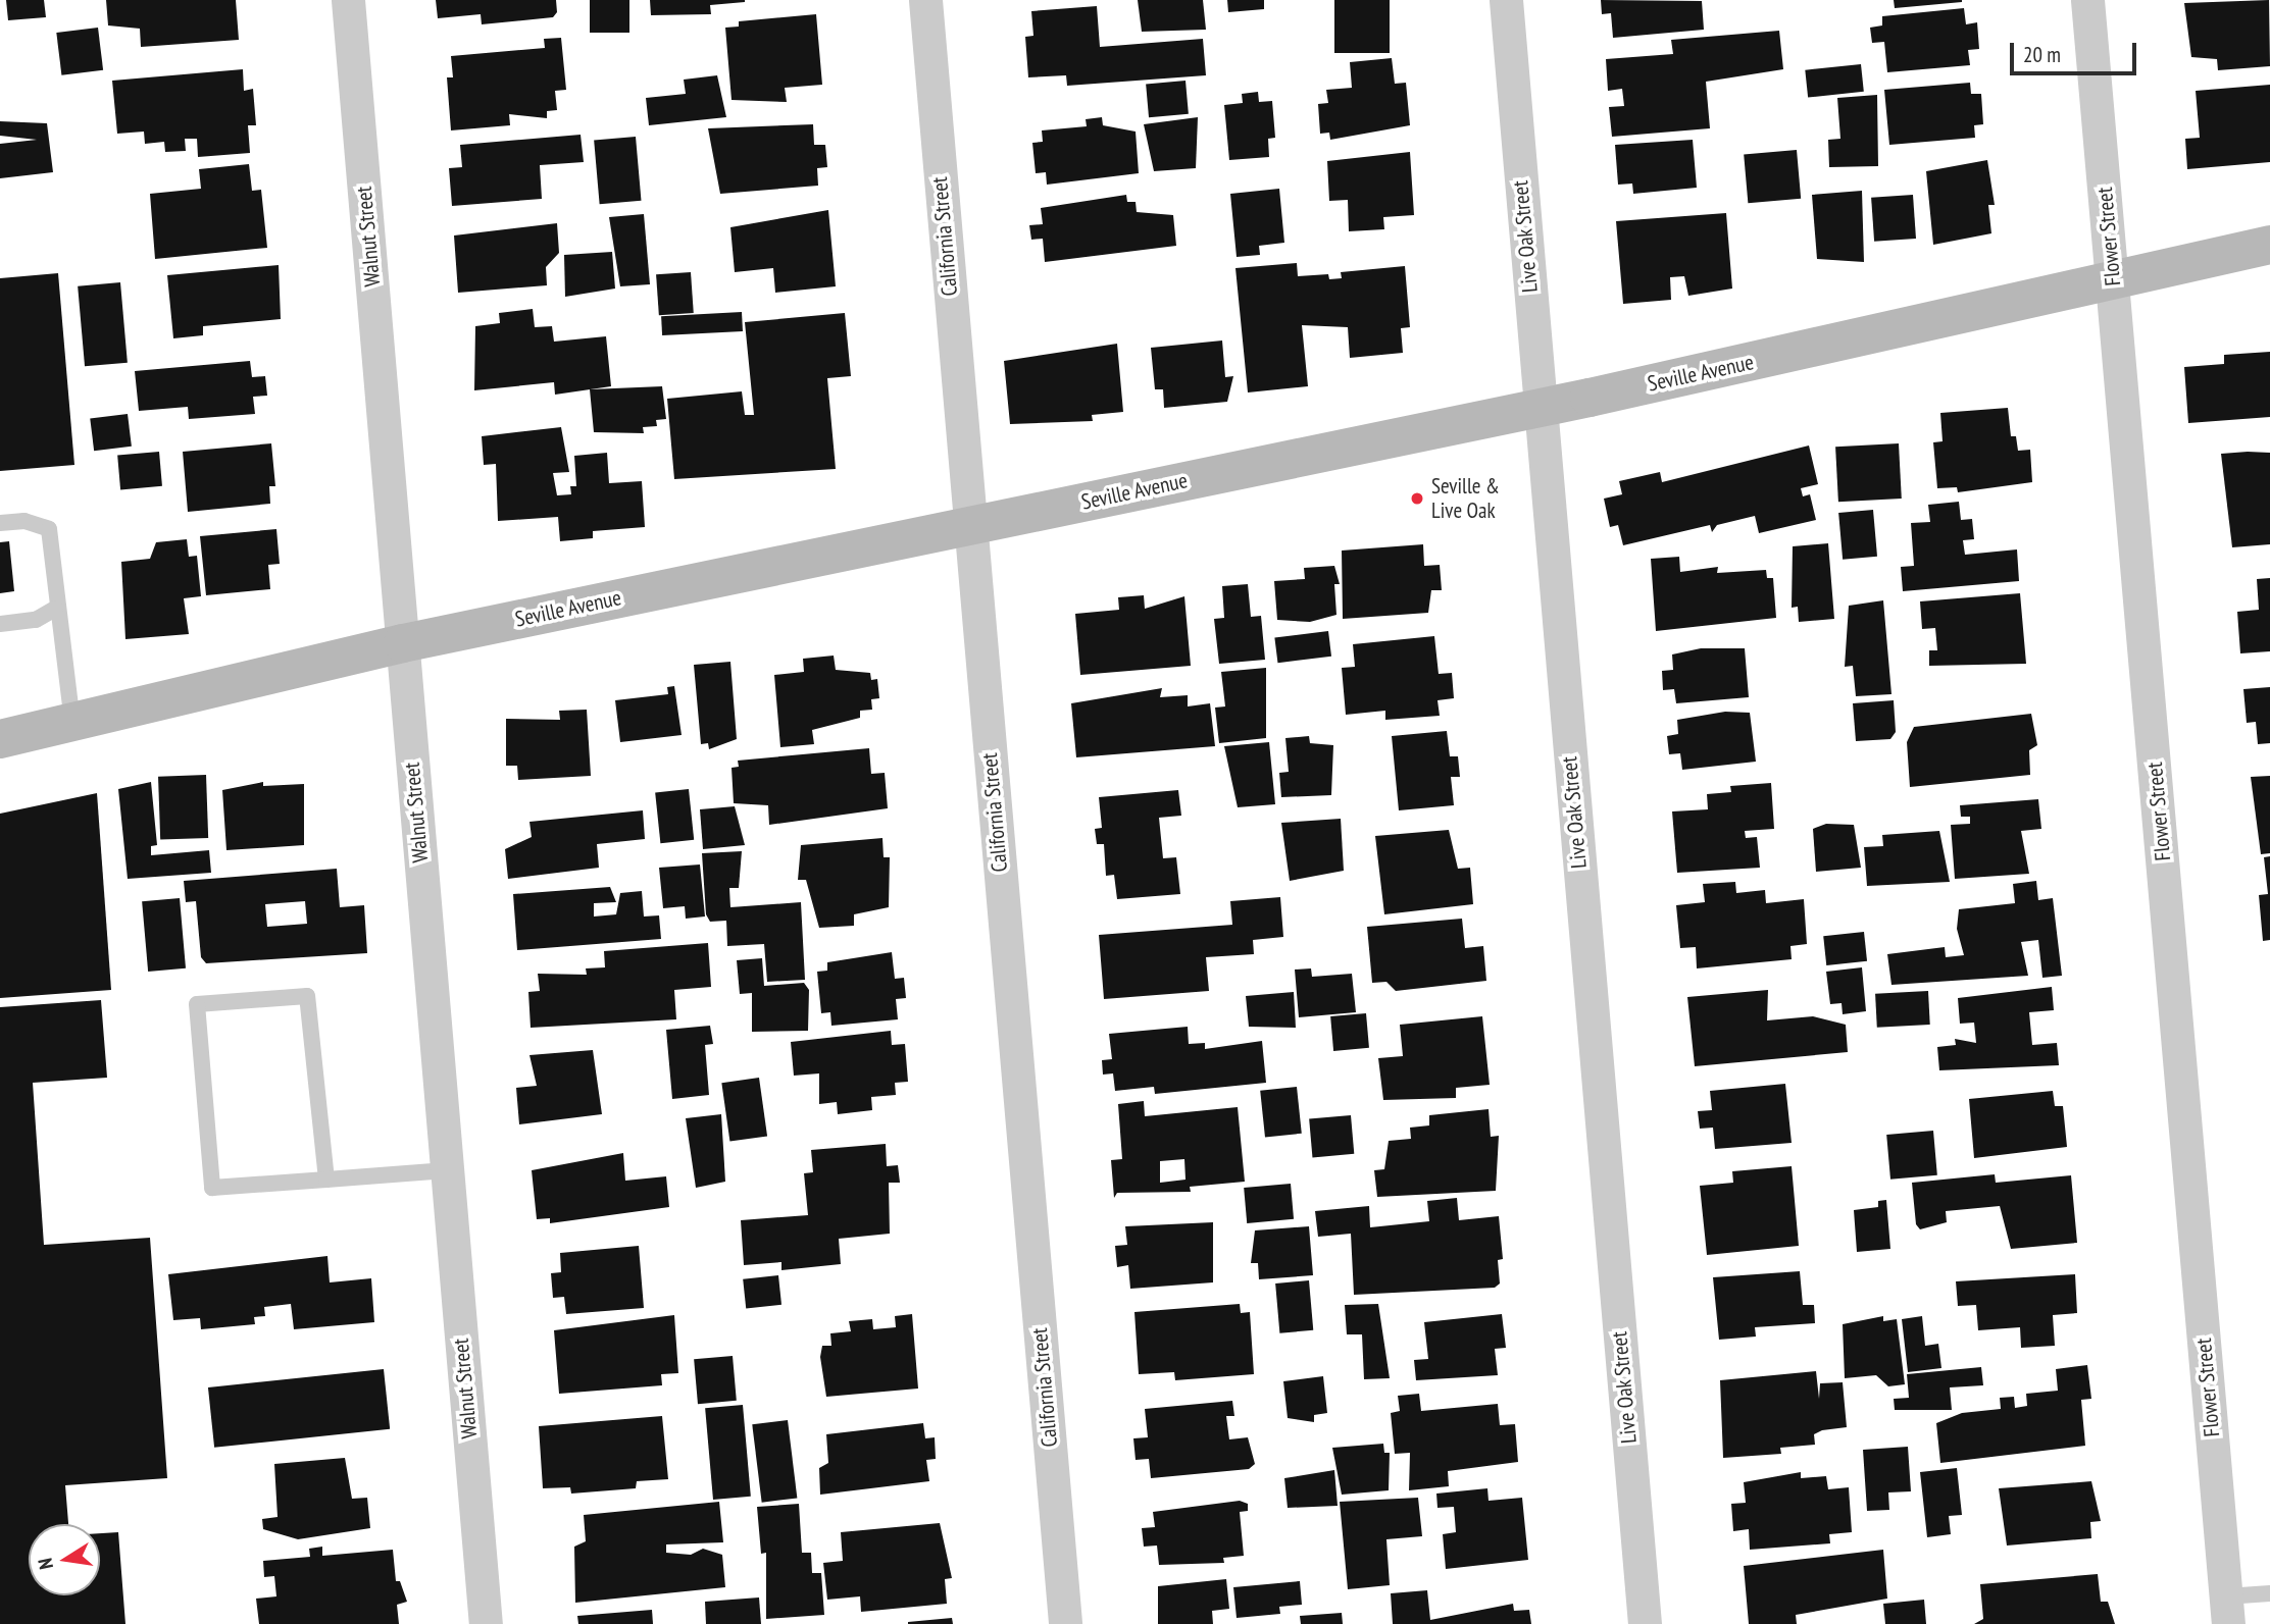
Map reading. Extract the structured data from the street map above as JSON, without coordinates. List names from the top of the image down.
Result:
{
  "streets": {
    "street": [
      "Walnut Street",
      "California Street",
      "Live Oak Street",
      "Flower Street",
      "Seville Avenue"
    ]
  },
  "crossings": [
    ["Walnut Street", "Seville Avenue"],
    ["California Street", "Seville Avenue"],
    ["Live Oak Street", "Seville Avenue"],
    ["Flower Street", "Seville Avenue"]
  ],
  "places": ["Seville & Live Oak"],
  "scale_bar": "20 m",
  "north": "left"
}
